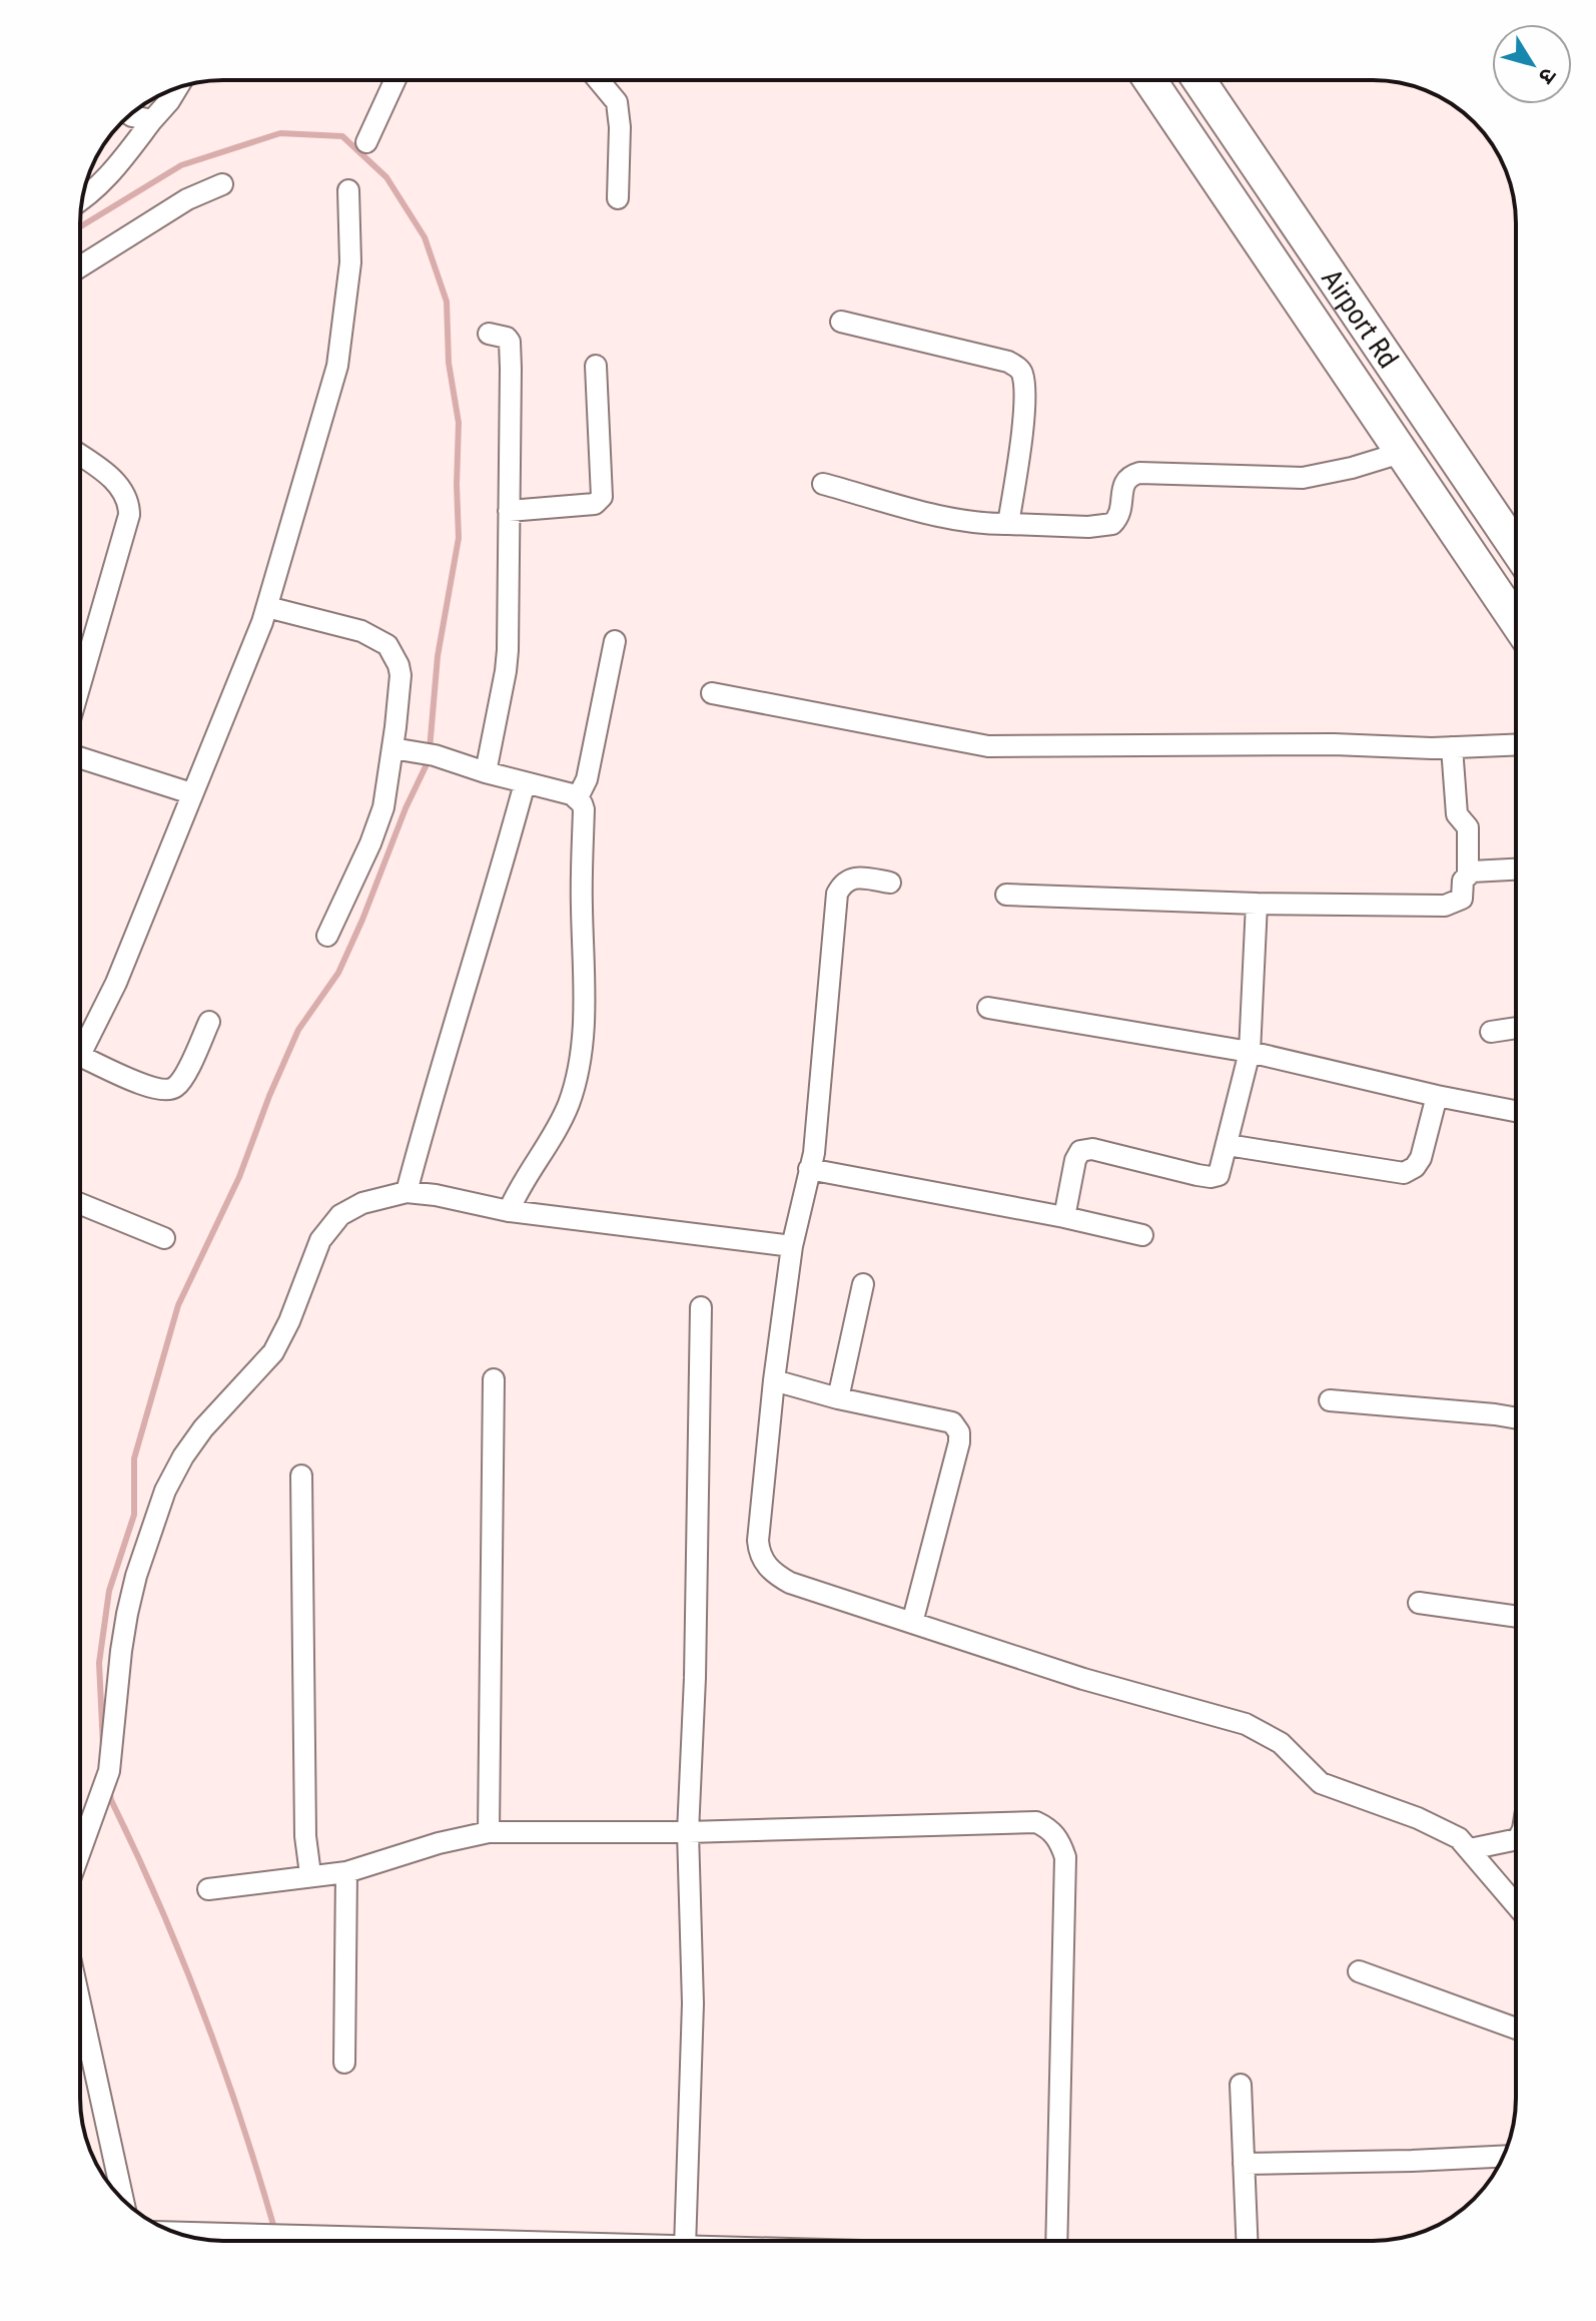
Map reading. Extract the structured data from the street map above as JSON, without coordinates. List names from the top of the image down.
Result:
{
  "streets": {
    "main road": ["Airport Rd"]
  },
  "north": "bottom right"
}
